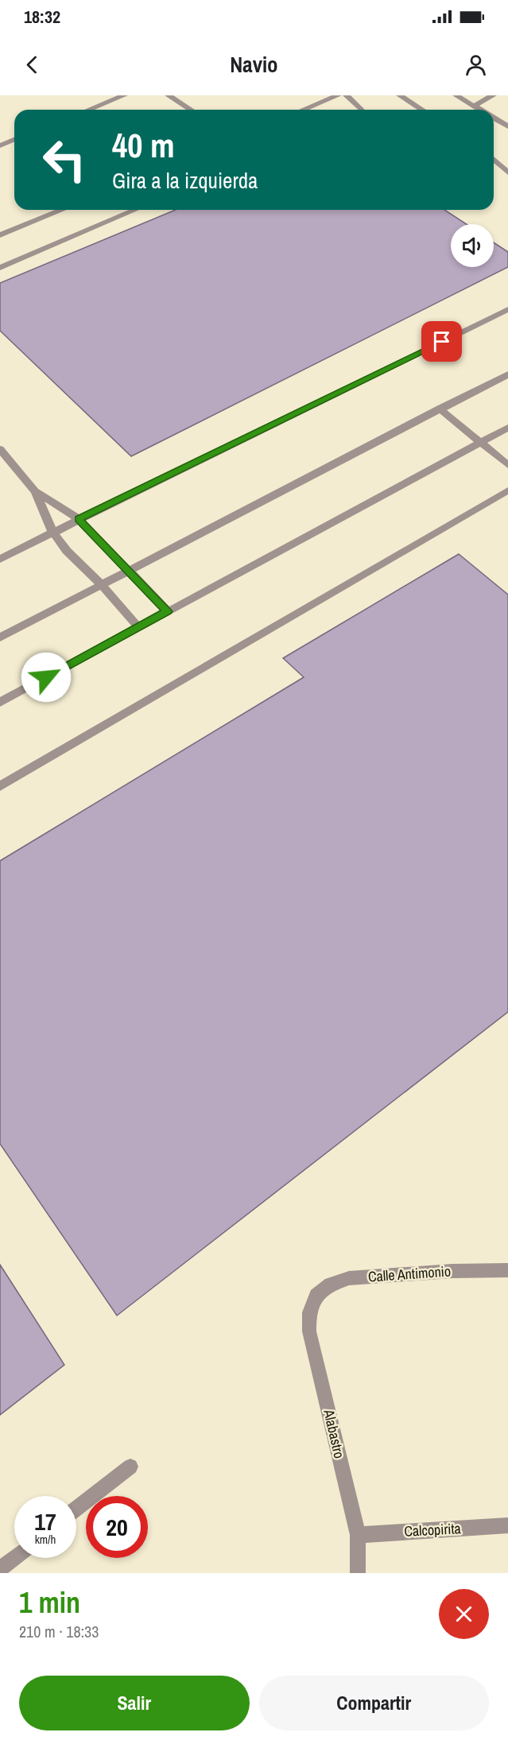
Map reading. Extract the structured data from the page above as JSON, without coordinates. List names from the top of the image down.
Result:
{
  "streets": {
    "street": ["Calle Antimonio", "Alabastro", "Calcopirita"]
  },
  "crossings": [
    ["Calle Antimonio", "Alabastro"],
    ["Alabastro", "Calcopirita"]
  ],
  "page": {
    "status": "18:32",
    "header": "Navio",
    "turn": ["40 m", "Gira a la izquierda"],
    "speed": "17 km/h",
    "limit": "20",
    "heading": ["1 min", "210 m · 18:33"],
    "buttons": ["Salir", "Compartir"]
  }
}
